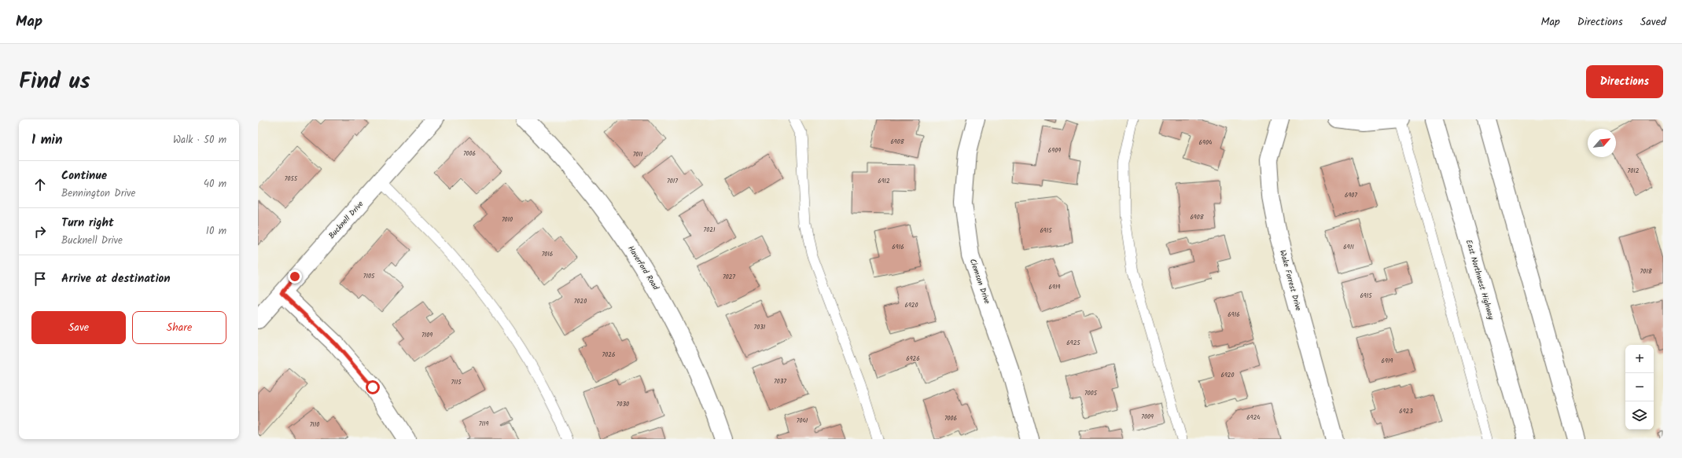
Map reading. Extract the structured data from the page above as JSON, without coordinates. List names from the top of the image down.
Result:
{
  "streets": {
    "street": [
      "Bucknell Drive",
      "Haverford Road",
      "East Northwest Highway",
      "Wake Forrest Drive",
      "Clemson Drive"
    ]
  },
  "house_numbers": [
    "6908",
    "6904",
    "6909",
    "7006",
    "7011",
    "7012",
    "7055",
    "7017",
    "6912",
    "6907",
    "6908",
    "7010",
    "7021",
    "6915",
    "6916",
    "6911",
    "7016",
    "7018",
    "7105",
    "7027",
    "6919",
    "6915",
    "7020",
    "6920",
    "6916",
    "7031",
    "7109",
    "6925",
    "7026",
    "6926",
    "6919",
    "6920",
    "7037",
    "7115",
    "7005",
    "7030",
    "6923",
    "7009",
    "6924",
    "7006",
    "7041",
    "7119",
    "7110"
  ],
  "north": "top right",
  "page": {
    "header": "Map",
    "nav": ["Map", "Directions", "Saved"],
    "title": "Find us",
    "buttons": [
      "Directions",
      ["Save", "Share"]
    ],
    "heading": ["1 min", "Walk · 50 m"],
    "list": [
      ["Continue", "Bennington Drive", "40 m"],
      ["Turn right", "Bucknell Drive", "10 m"],
      "Arrive at destination"
    ],
    "map_buttons": ["+", "−"]
  }
}
